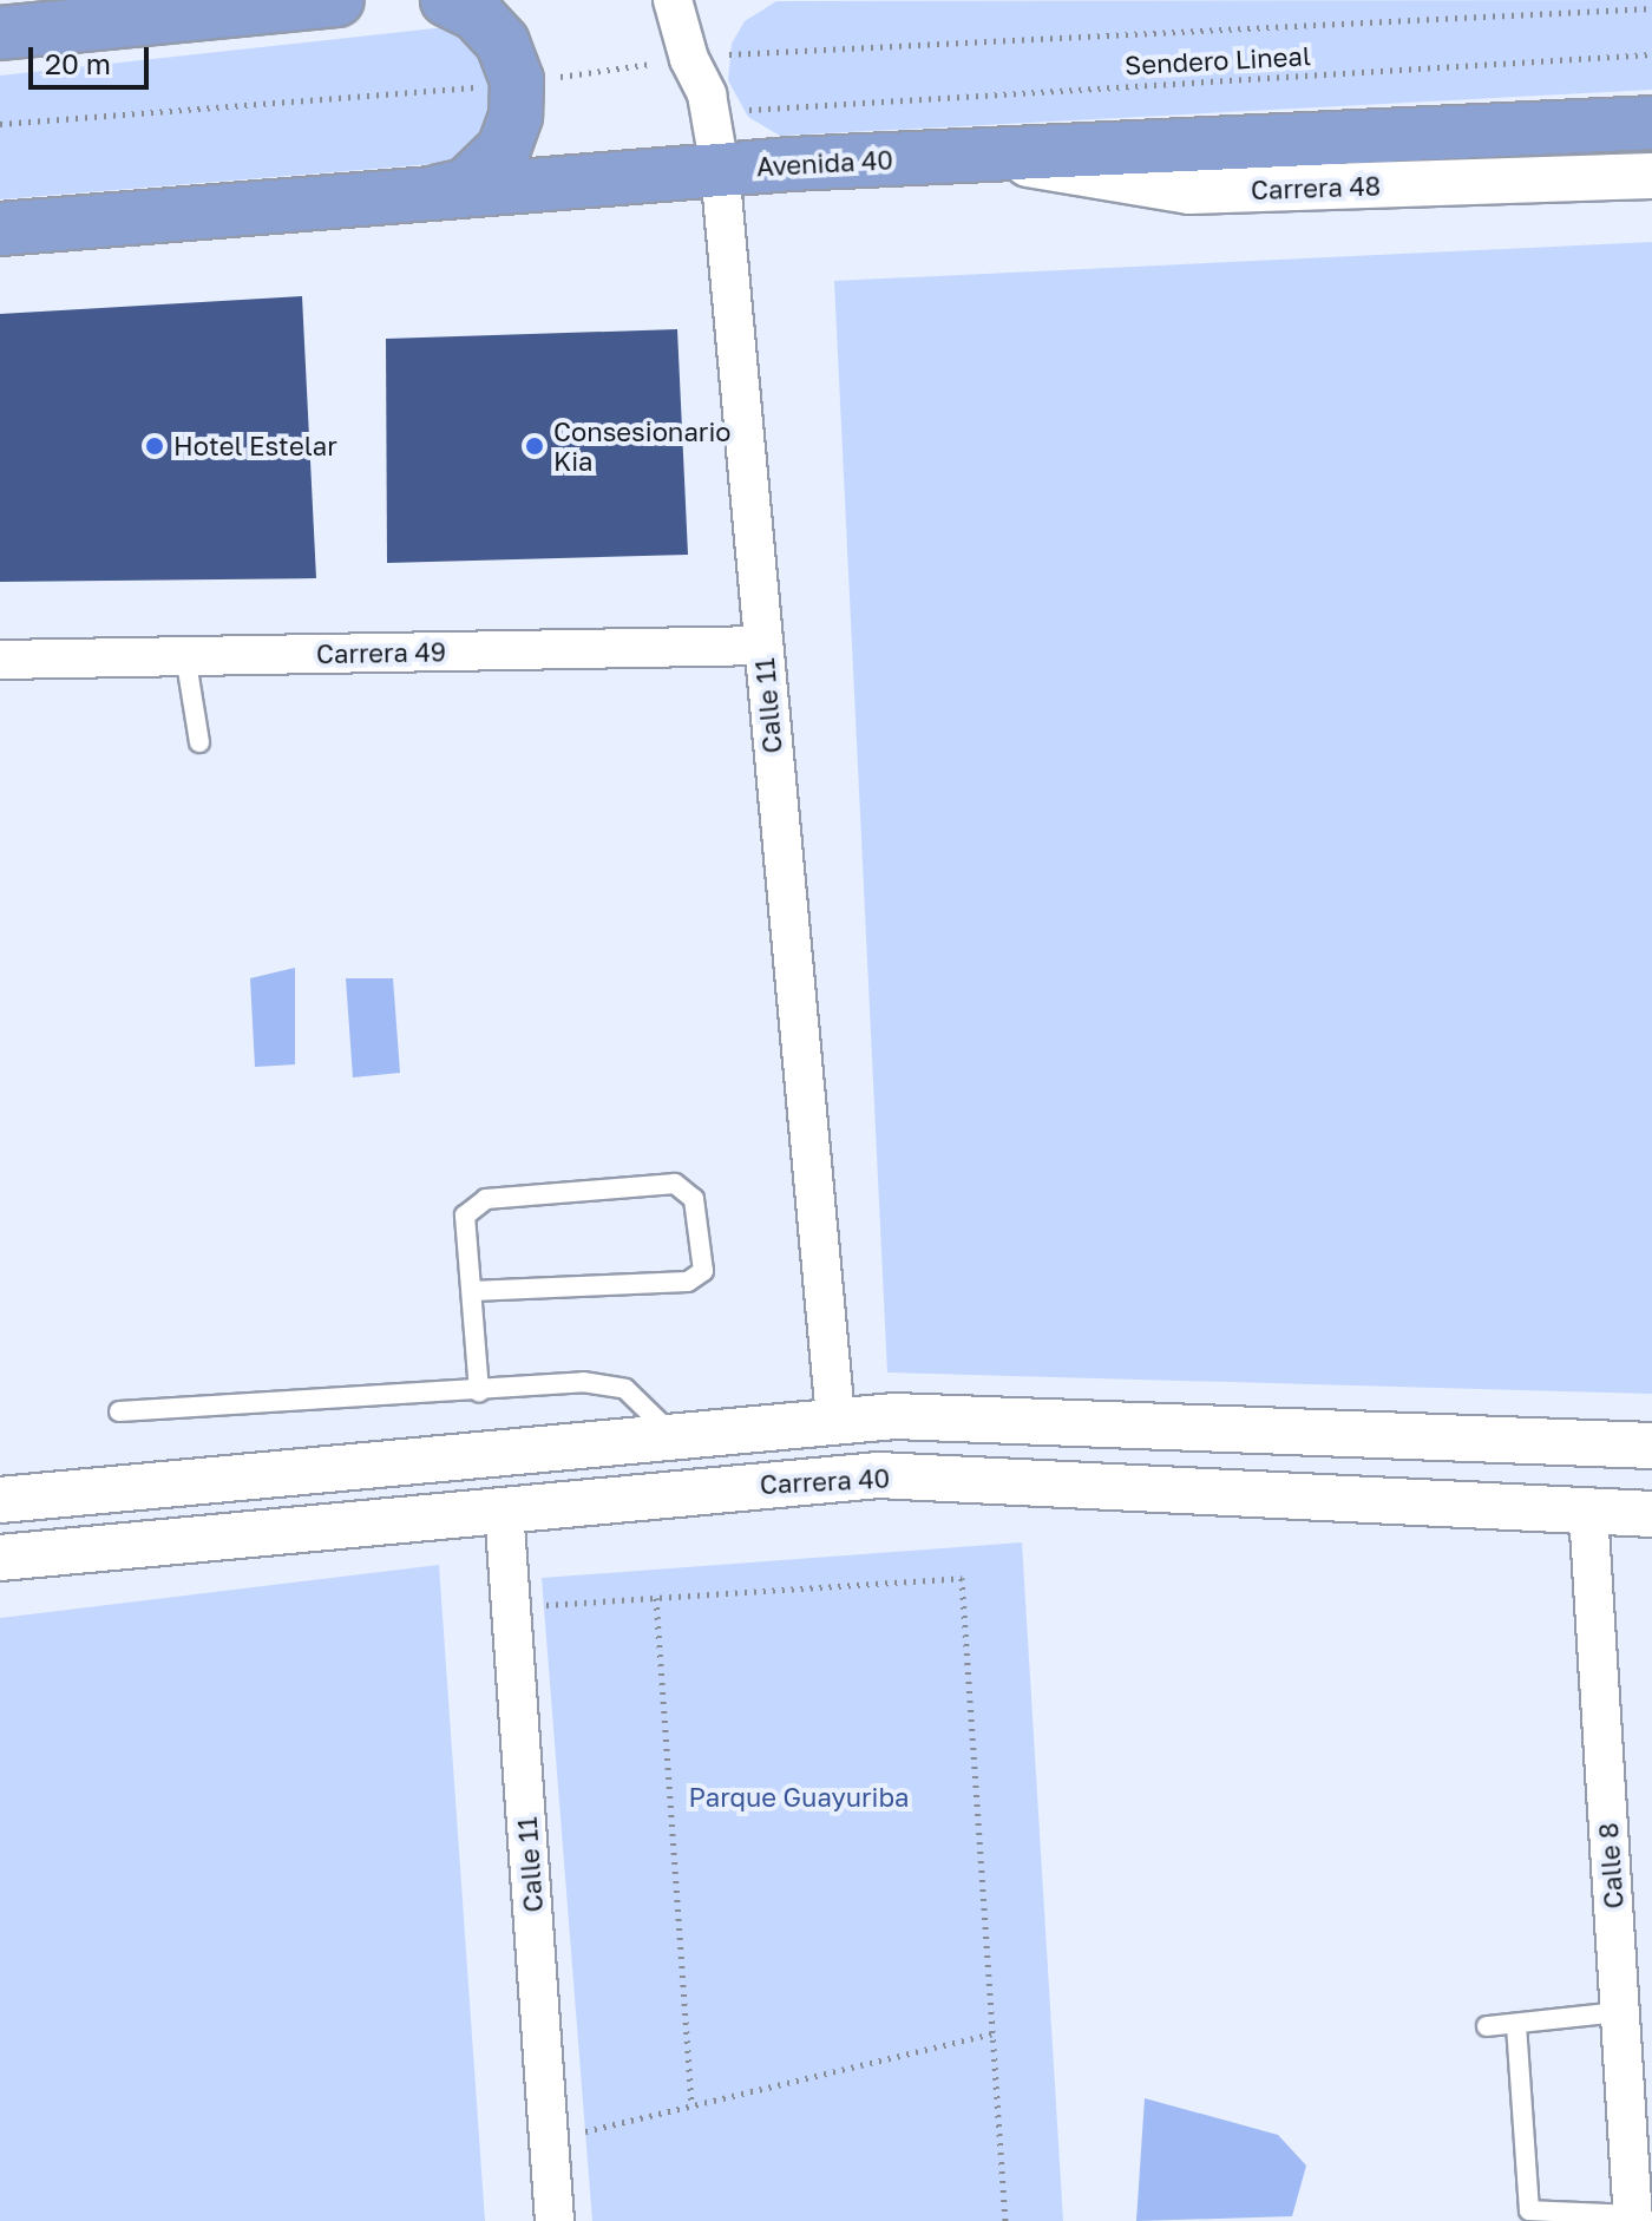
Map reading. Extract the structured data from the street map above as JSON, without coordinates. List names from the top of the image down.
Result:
{
  "streets": {
    "highway": ["Avenida 40"],
    "street": [
      "Carrera 48",
      "Carrera 49",
      "Calle 11",
      "Carrera 40",
      "Calle 8"
    ],
    "path": ["Sendero Lineal"]
  },
  "crossings": [
    ["Avenida 40", "Carrera 48"],
    ["Avenida 40", "Calle 11"],
    ["Carrera 49", "Calle 11"],
    ["Calle 11", "Carrera 40"],
    ["Carrera 40", "Calle 8"]
  ],
  "parks": ["Parque Guayuriba"],
  "places": ["Hotel Estelar", "Consesionario Kia"],
  "scale_bar": "20 m"
}
